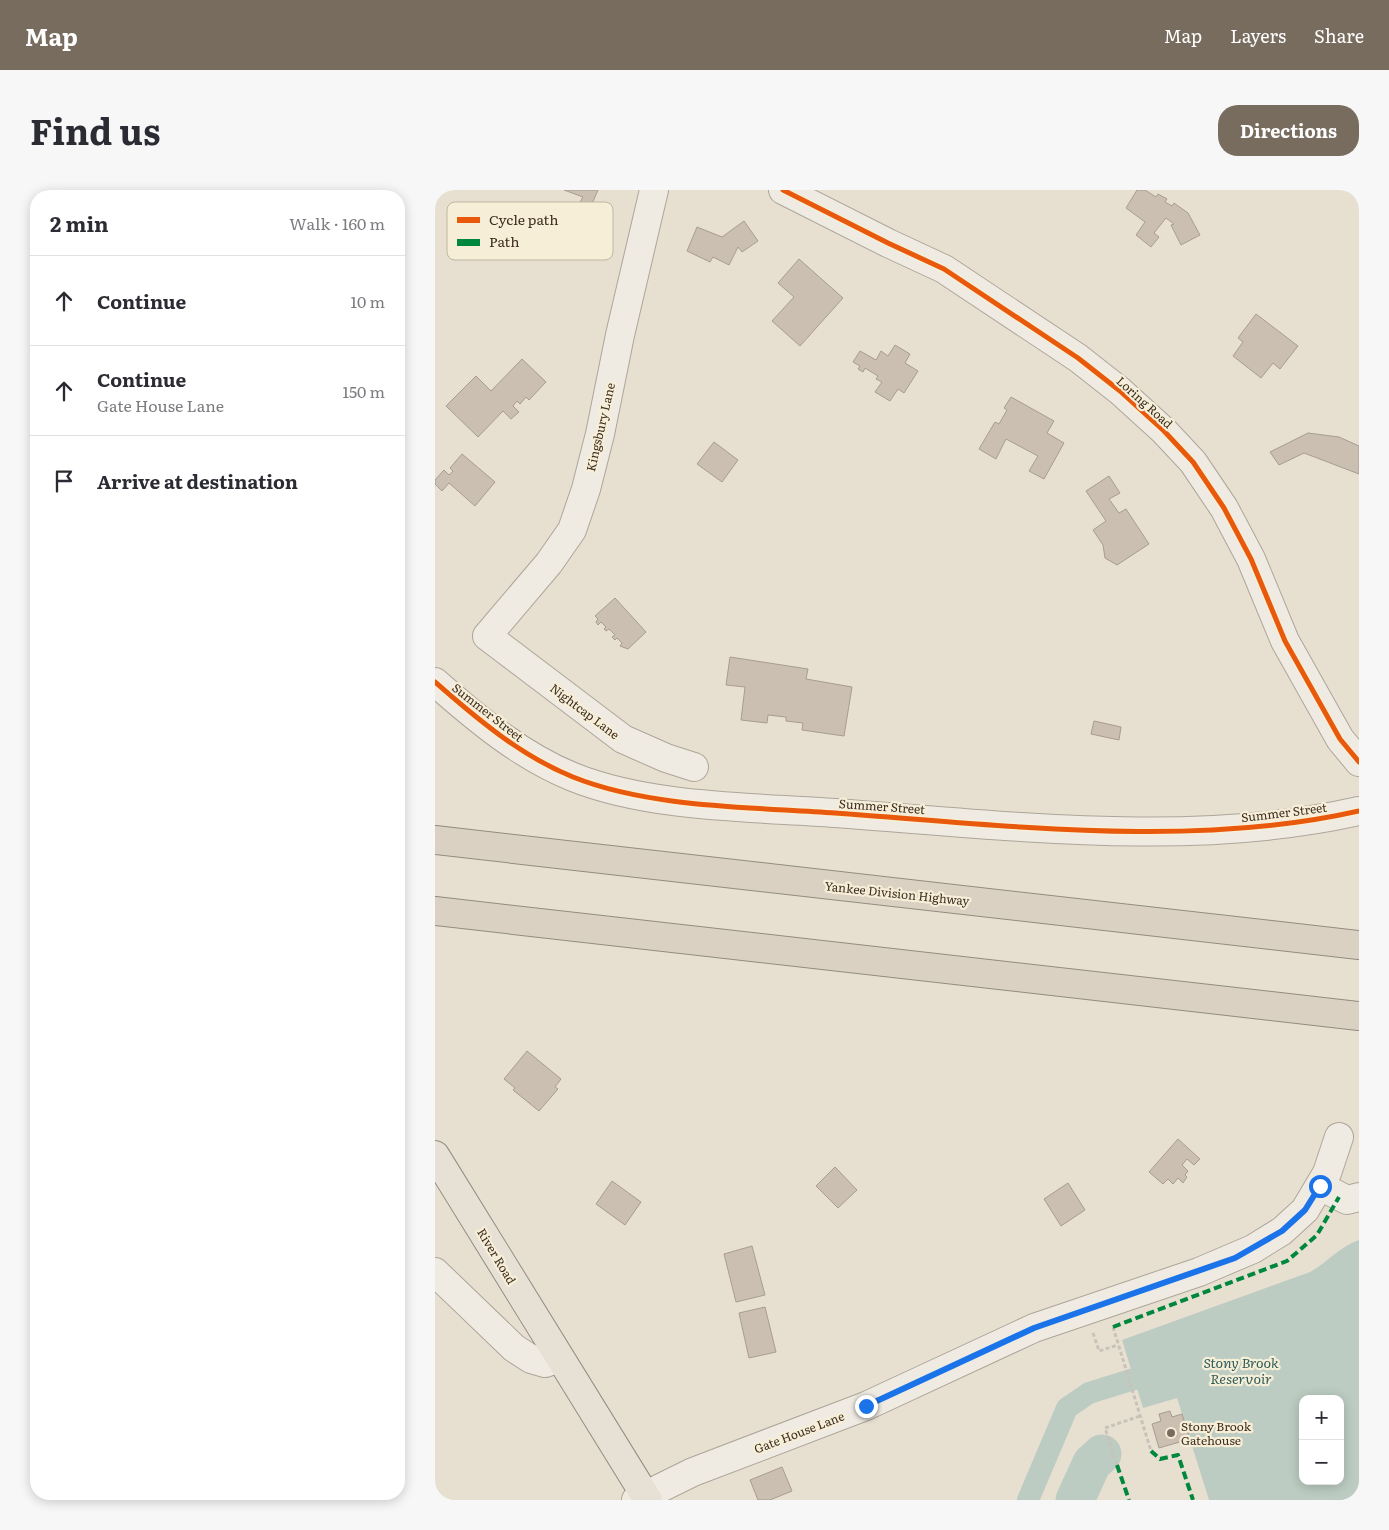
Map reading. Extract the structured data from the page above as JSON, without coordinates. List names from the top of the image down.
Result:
{
  "streets": {
    "highway": ["Yankee Division Highway"],
    "main road": ["River Road"],
    "street": [
      "Loring Road",
      "Kingsbury Lane",
      "Nightcap Lane",
      "Summer Street",
      "Gate House Lane"
    ]
  },
  "crossings": [
    ["Kingsbury Lane", "Nightcap Lane"],
    ["River Road", "Gate House Lane"]
  ],
  "water": ["Stony Brook Reservoir"],
  "places": ["Stony Brook Gatehouse"],
  "legend": ["Cycle path", "Path"],
  "page": {
    "header": "Map",
    "nav": ["Map", "Layers", "Share"],
    "title": "Find us",
    "buttons": "Directions",
    "heading": ["2 min", "Walk · 160 m"],
    "list": [
      ["Continue", "10 m"],
      ["Continue", "Gate House Lane", "150 m"],
      "Arrive at destination"
    ],
    "map_buttons": ["+", "−"]
  }
}
